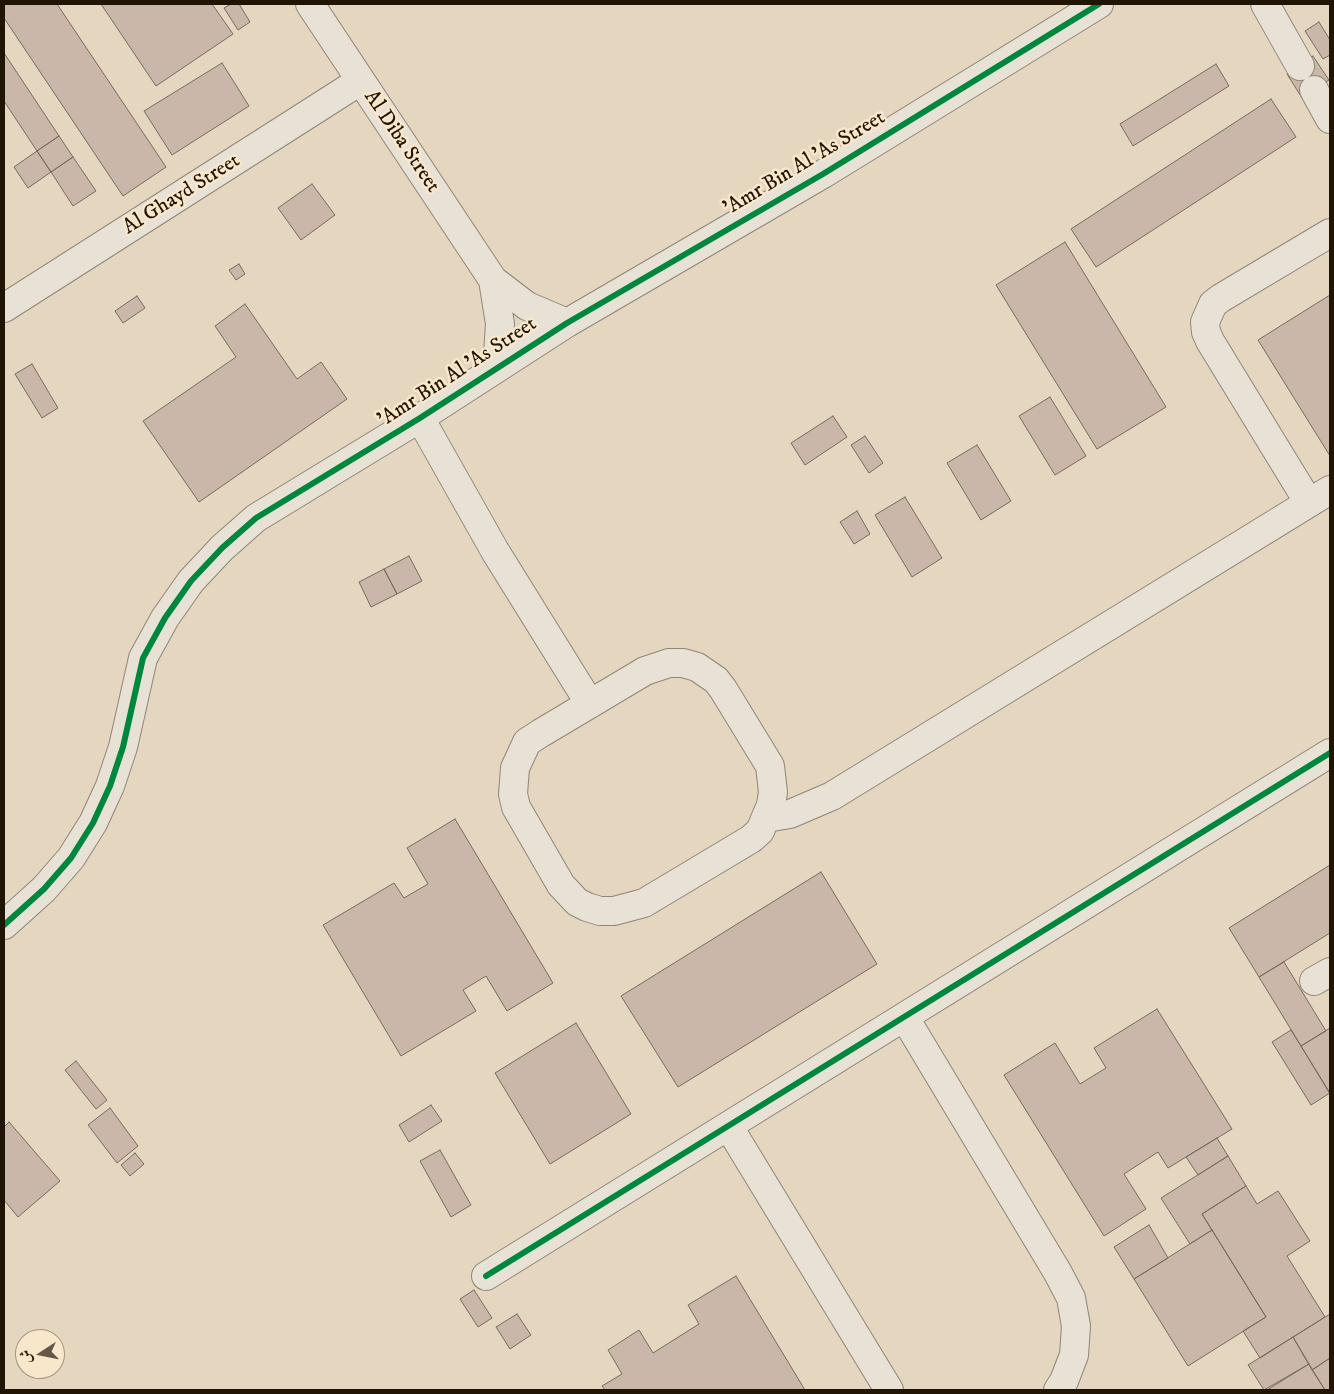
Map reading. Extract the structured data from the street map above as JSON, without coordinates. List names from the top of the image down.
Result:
{
  "streets": {
    "street": ["Al Diba Street", "'Amr Bin Al 'As Street", "Al Ghayd Street"]
  },
  "crossings": [
    ["Al Diba Street", "'Amr Bin Al 'As Street"],
    ["Al Diba Street", "Al Ghayd Street"]
  ],
  "north": "left"
}
